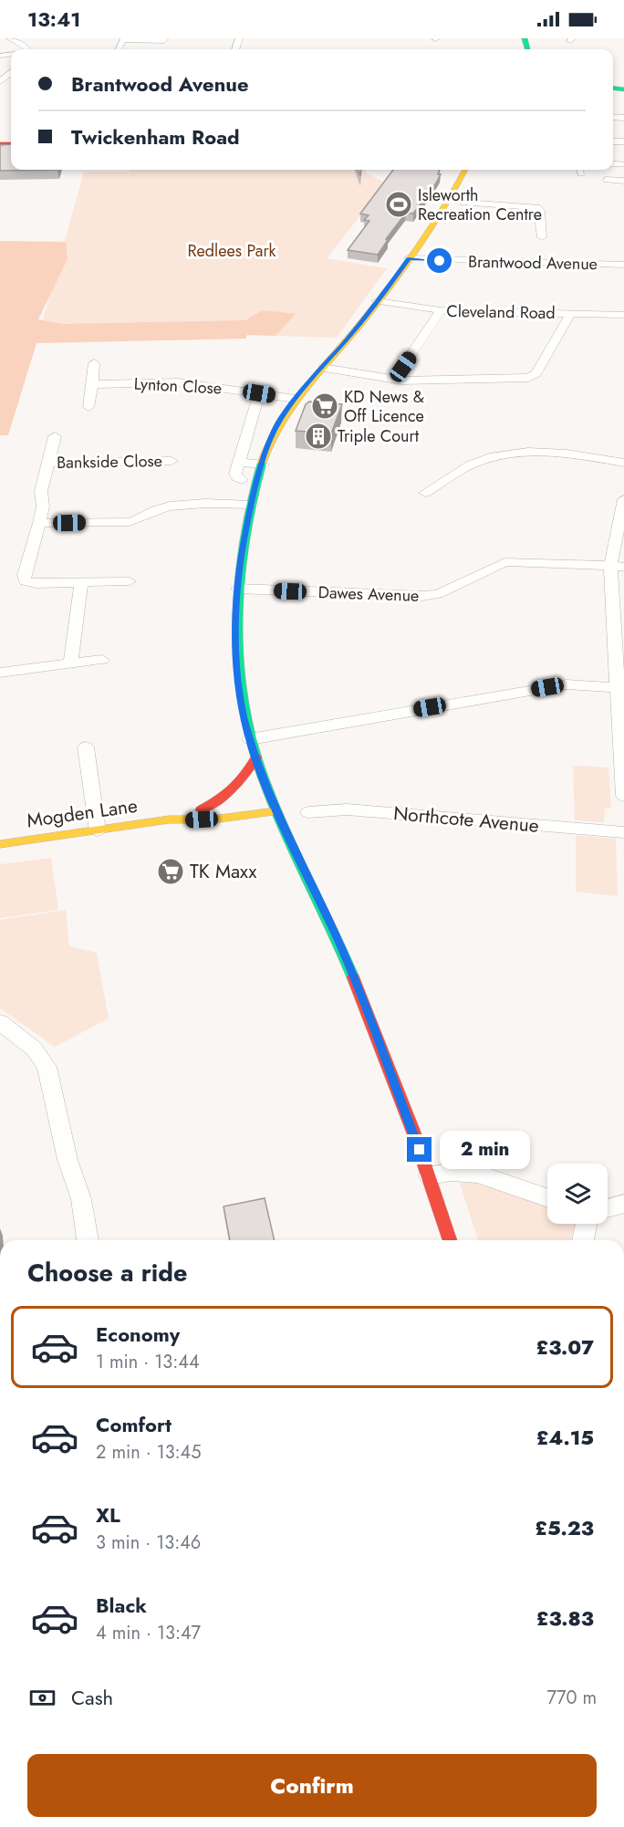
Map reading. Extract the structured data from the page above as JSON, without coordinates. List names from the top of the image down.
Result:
{
  "streets": {
    "main road": ["Mogden Lane"],
    "street": [
      "Brantwood Avenue",
      "Cleveland Road",
      "Lynton Close",
      "Bankside Close",
      "Dawes Avenue",
      "Northcote Avenue"
    ]
  },
  "parks": ["Redlees Park"],
  "places": {
    "sports": ["Isleworth Recreation Centre"],
    "supermarket": ["KD News & Off Licence", "TK Maxx"],
    "building": ["Triple Court"]
  },
  "page": {
    "status": "13:41",
    "banner": ["Brantwood Avenue", "Twickenham Road"],
    "bubble": "2 min",
    "heading": "Choose a ride",
    "list": [
      {
        "name": "Economy",
        "note": "1 min · 13:44",
        "value": "£3.07"
      },
      {
        "name": "Comfort",
        "note": "2 min · 13:45",
        "value": "£4.15"
      },
      {
        "name": "XL",
        "note": "3 min · 13:46",
        "value": "£5.23"
      },
      {
        "name": "Black",
        "note": "4 min · 13:47",
        "value": "£3.83"
      }
    ],
    "pay": ["Cash", "770 m"],
    "buttons": "Confirm"
  }
}
